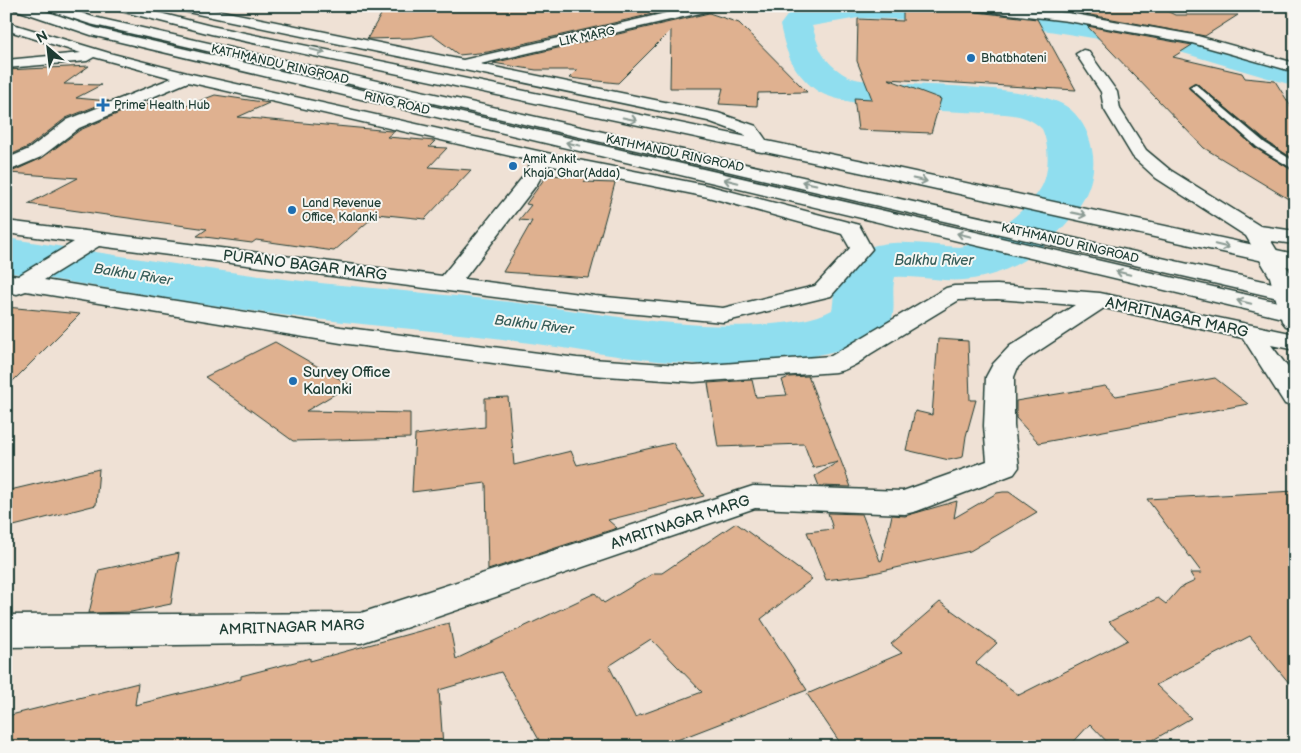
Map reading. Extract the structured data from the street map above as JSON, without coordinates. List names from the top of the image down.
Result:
{
  "streets": {
    "main road": [
      "LIK MARG",
      "KATHMANDU RINGROAD",
      "RING ROAD",
      "PURANO BAGAR MARG",
      "AMRITNAGAR MARG"
    ]
  },
  "crossings": [
    ["KATHMANDU RINGROAD", "RING ROAD"],
    ["KATHMANDU RINGROAD", "AMRITNAGAR MARG"]
  ],
  "water": ["Balkhu River"],
  "places": {
    "other": [
      "Bhatbhateni",
      "Amit Ankit Khaja Ghar(Adda)",
      "Land Revenue Office, Kalanki",
      "Survey Office Kalanki"
    ],
    "health": ["Prime Health Hub"]
  },
  "north": "top left"
}
